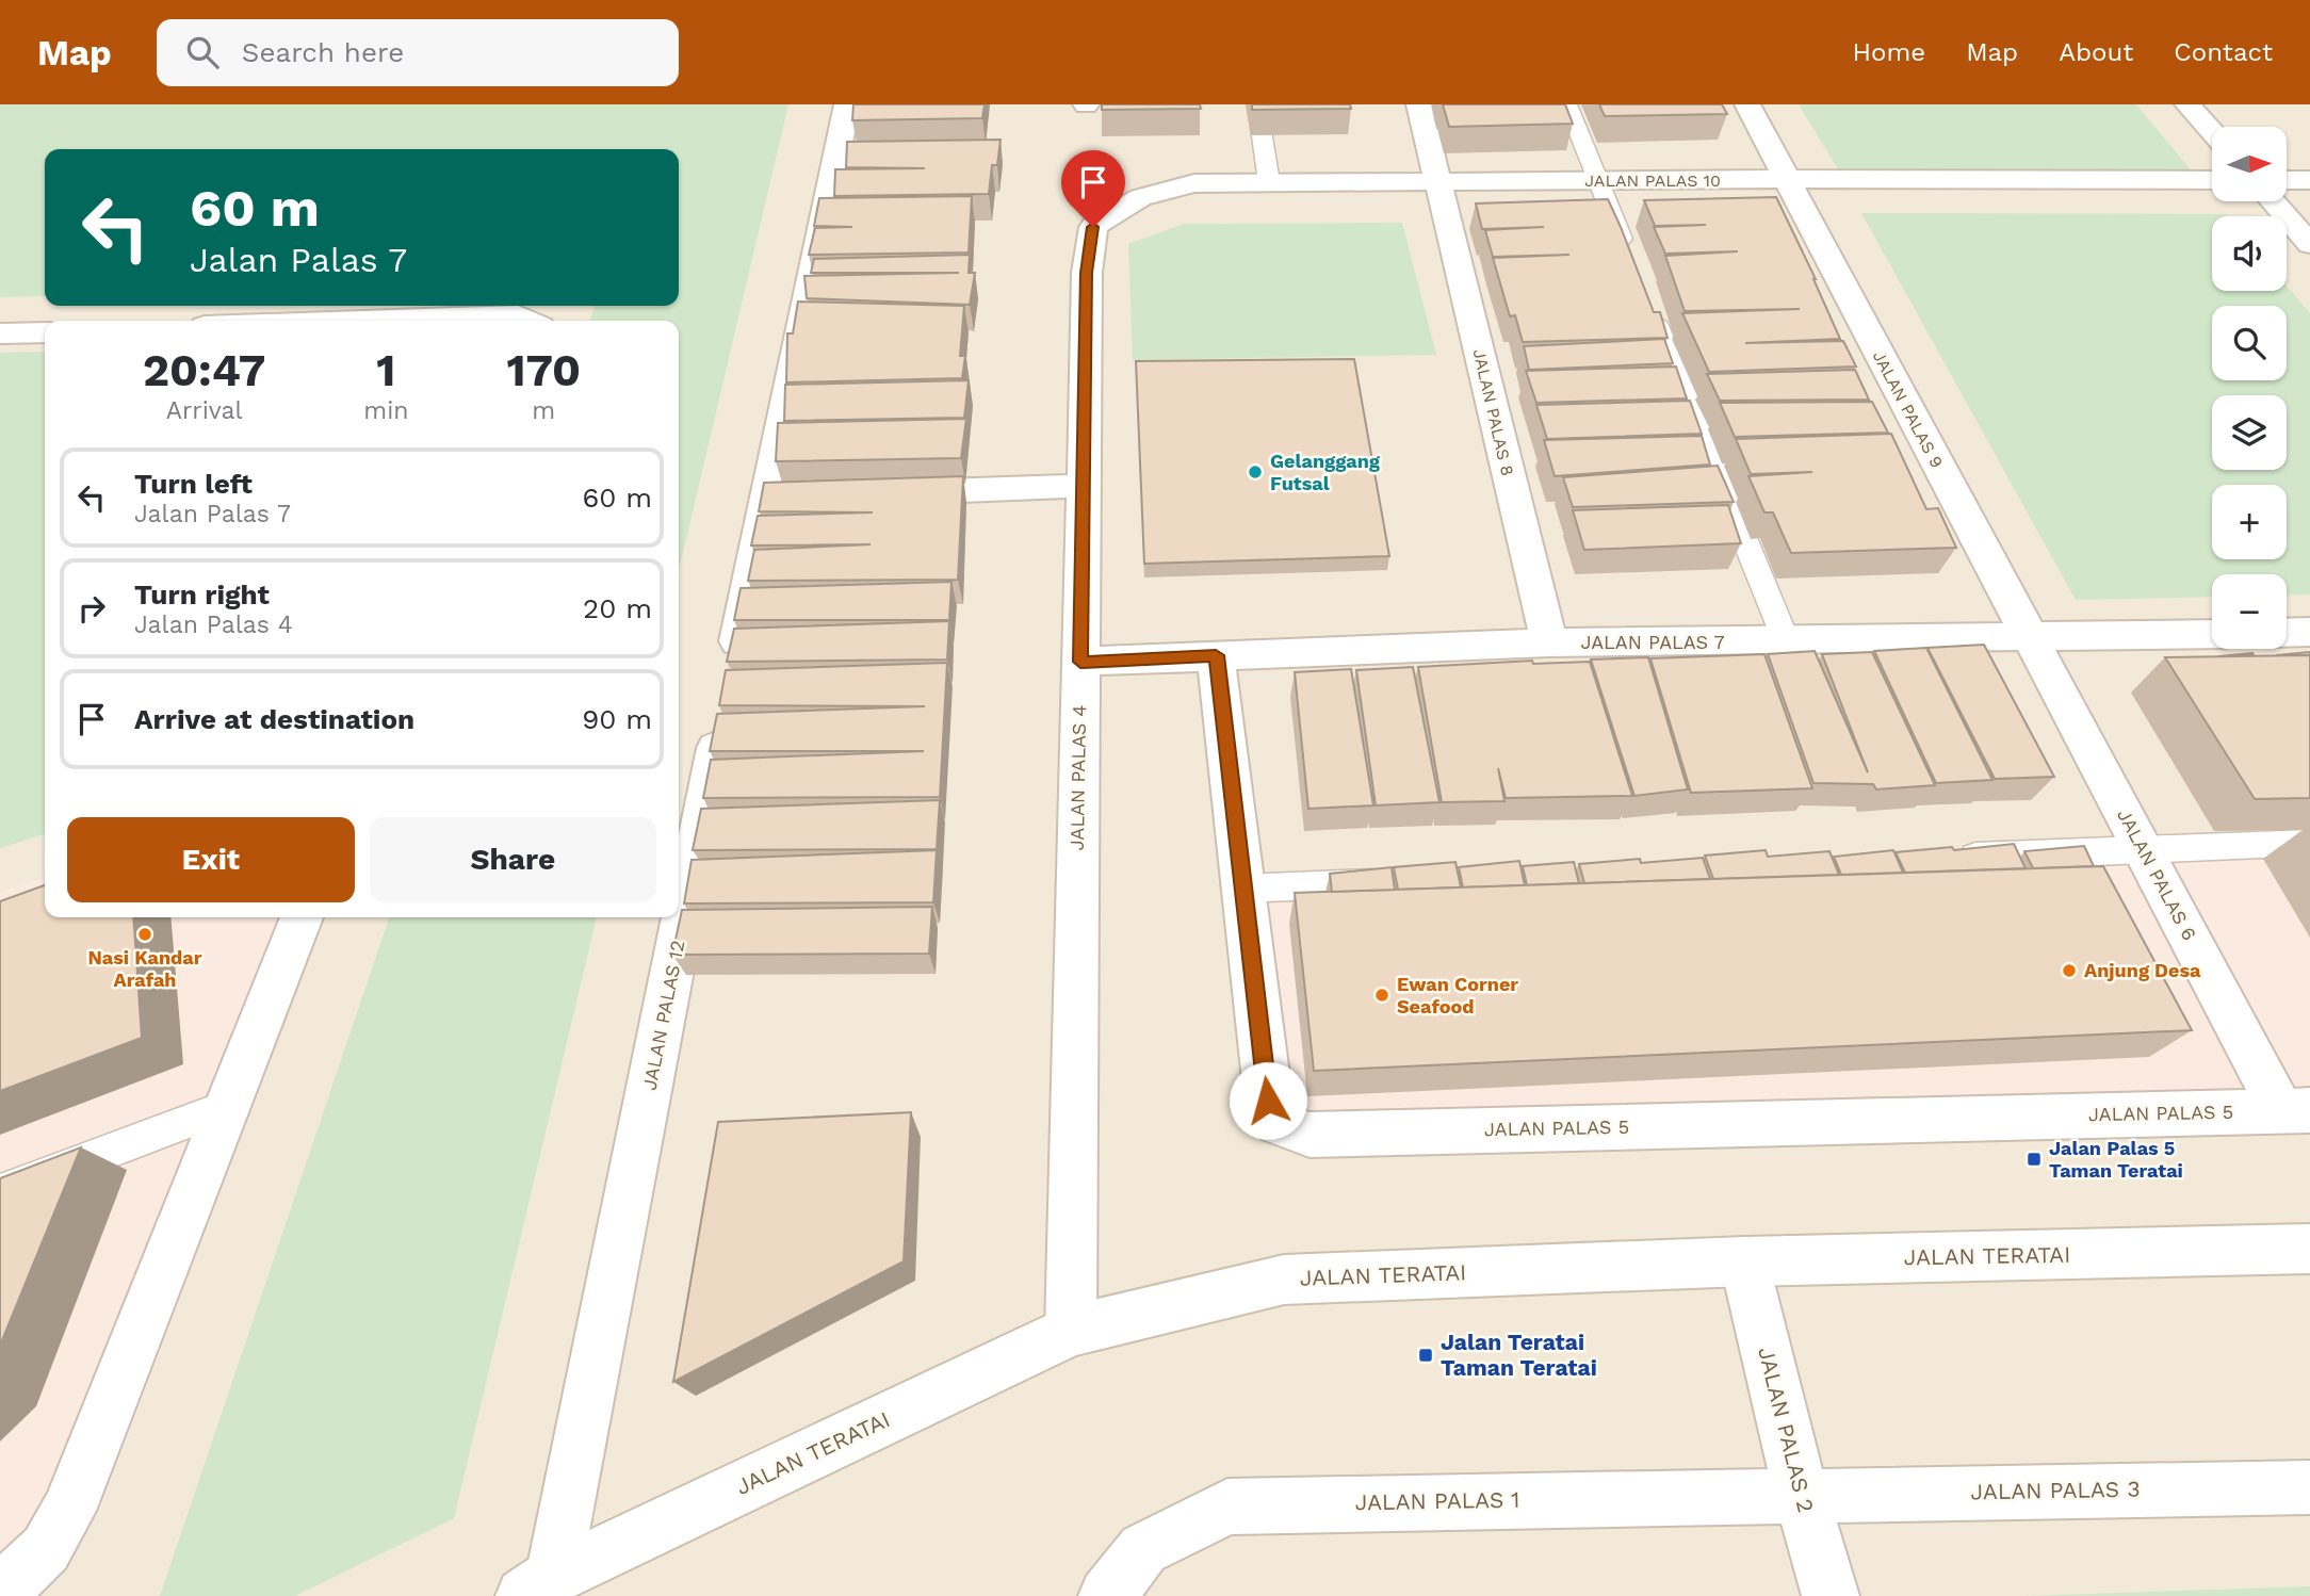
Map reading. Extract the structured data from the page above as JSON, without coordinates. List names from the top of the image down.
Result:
{
  "streets": {
    "street": [
      "JALAN PALAS 10",
      "JALAN PALAS 9",
      "JALAN PALAS 8",
      "JALAN PALAS 7",
      "JALAN PALAS 4",
      "JALAN PALAS 6",
      "JALAN PALAS 12",
      "JALAN PALAS 5",
      "JALAN TERATAI",
      "JALAN PALAS 2",
      "JALAN PALAS 3",
      "JALAN PALAS 1"
    ]
  },
  "crossings": [
    ["JALAN PALAS 10", "JALAN PALAS 9"],
    ["JALAN PALAS 10", "JALAN PALAS 8"],
    ["JALAN PALAS 10", "JALAN PALAS 4"],
    ["JALAN PALAS 9", "JALAN PALAS 7"],
    ["JALAN PALAS 9", "JALAN PALAS 6"],
    ["JALAN PALAS 8", "JALAN PALAS 7"],
    ["JALAN PALAS 7", "JALAN PALAS 4"],
    ["JALAN PALAS 7", "JALAN PALAS 6"],
    ["JALAN PALAS 7", "JALAN PALAS 5"],
    ["JALAN PALAS 4", "JALAN TERATAI"],
    ["JALAN PALAS 6", "JALAN PALAS 5"],
    ["JALAN PALAS 12", "JALAN TERATAI"],
    ["JALAN TERATAI", "JALAN PALAS 2"],
    ["JALAN PALAS 2", "JALAN PALAS 3"],
    ["JALAN PALAS 2", "JALAN PALAS 1"],
    ["JALAN PALAS 3", "JALAN PALAS 1"]
  ],
  "places": {
    "other": [
      "Gelanggang Futsal",
      "Nasi Kandar Arafah",
      "Anjung Desa",
      "Ewan Corner Seafood"
    ],
    "transit": ["Jalan Palas 5 Taman Teratai", "Jalan Teratai Taman Teratai"]
  },
  "north": "right",
  "page": {
    "header": "Map",
    "search": "Search here",
    "nav": [
      "Home",
      "Map",
      "About",
      "Contact"
    ],
    "map_buttons": ["+", "−"],
    "turn": ["60 m", "Jalan Palas 7"],
    "eta": [
      "20:47",
      "Arrival",
      "1",
      "min",
      "170",
      "m"
    ],
    "list": [
      {
        "name": "Turn left",
        "note": "Jalan Palas 7",
        "value": "60 m"
      },
      {
        "name": "Turn right",
        "note": "Jalan Palas 4",
        "value": "20 m"
      },
      {
        "name": "Arrive at destination",
        "value": "90 m"
      }
    ],
    "buttons": ["Exit", "Share"]
  }
}
